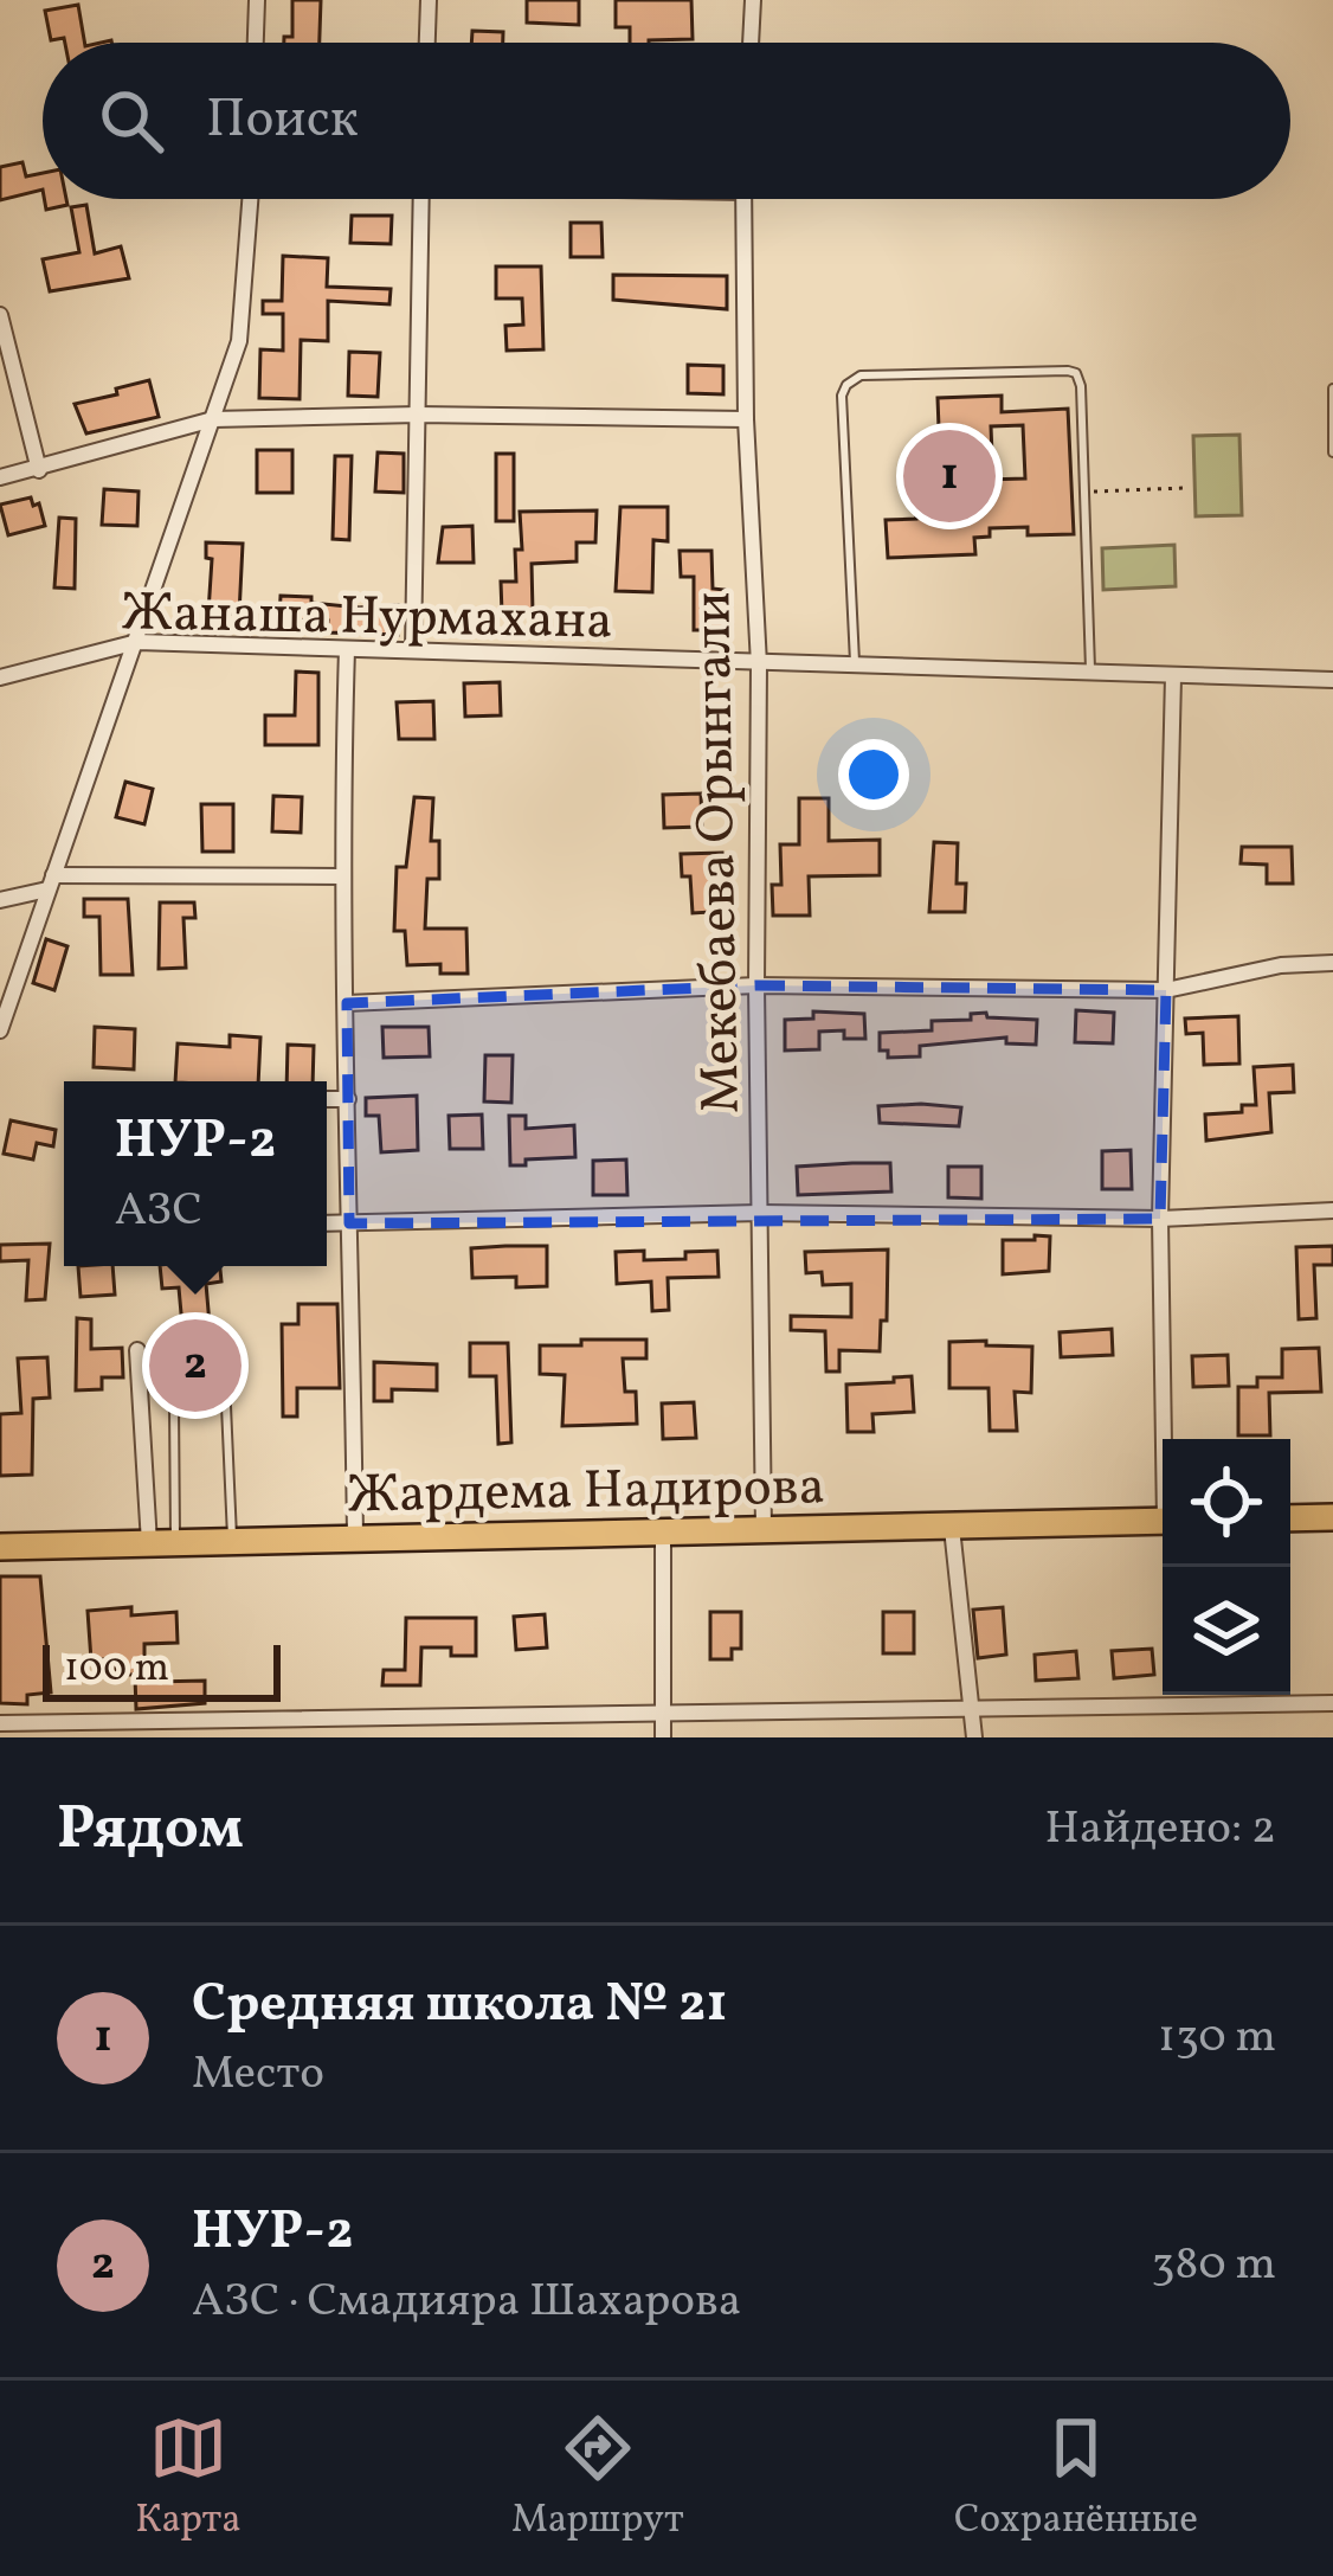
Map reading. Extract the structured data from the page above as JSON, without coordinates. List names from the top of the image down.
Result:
{
  "streets": {
    "highway": ["Жардема Надирова"],
    "street": ["Жанаша Нурмахана", "Мекебаева Орынгали"]
  },
  "crossings": [
    ["Жанаша Нурмахана", "Мекебаева Орынгали"],
    ["Мекебаева Орынгали", "Жардема Надирова"]
  ],
  "scale_bar": "100 m",
  "page": {
    "search": "Поиск",
    "pins": ["1", "2"],
    "popup": ["НУР-2", "АЗС"],
    "scale": "100 m",
    "heading": ["Рядом", "Найдено: 2"],
    "list": [
      {
        "mark": "1",
        "name": "Средняя школа № 21",
        "note": "Место",
        "value": "130 m"
      },
      {
        "mark": "2",
        "name": "НУР-2",
        "note": "АЗС · Смадияра Шахарова",
        "value": "380 m"
      }
    ],
    "nav": ["Карта", "Маршрут", "Сохранённые"]
  }
}
